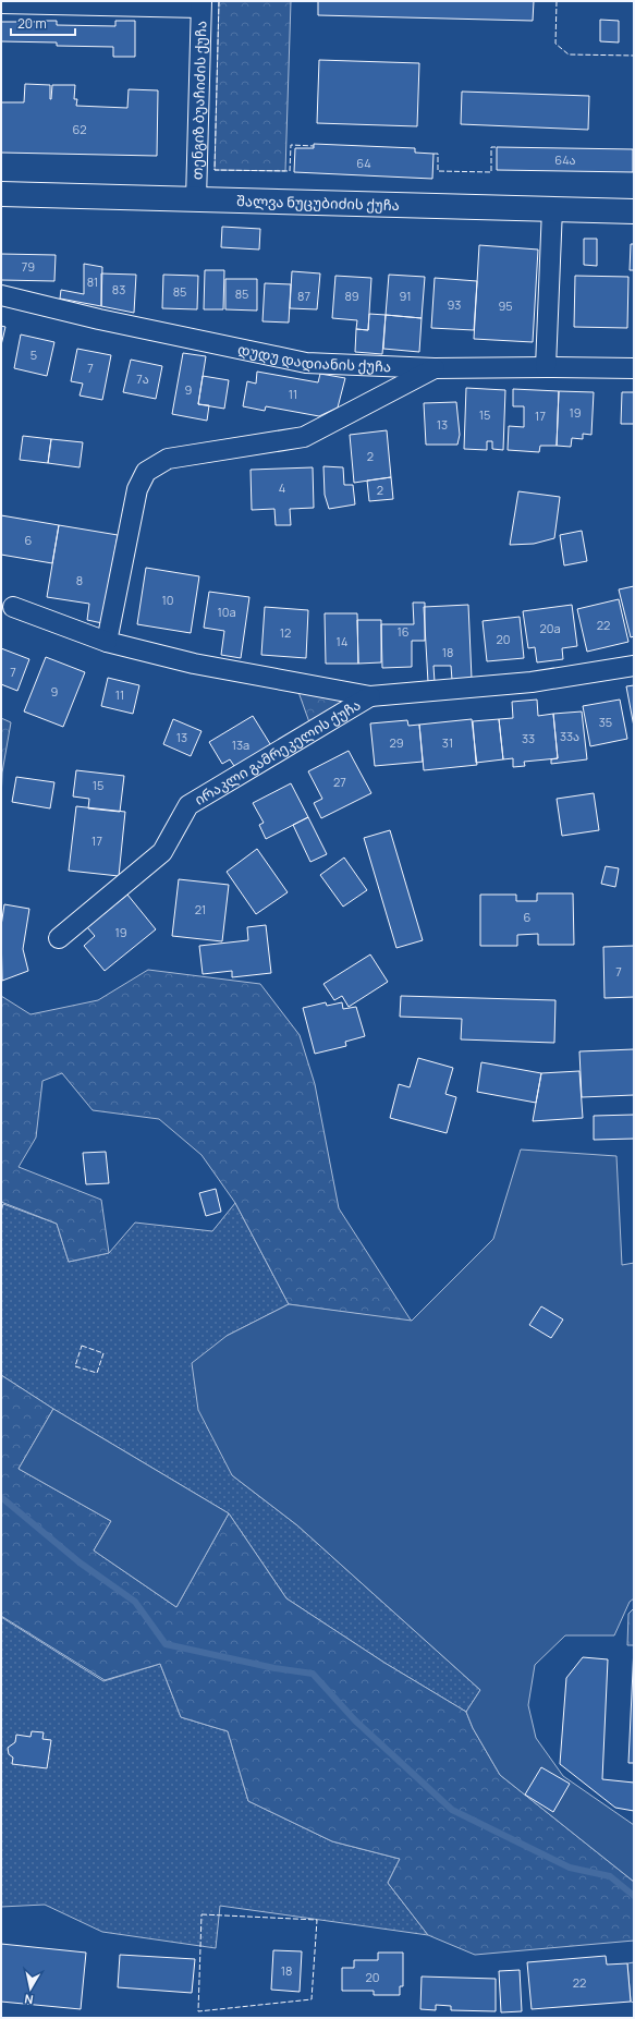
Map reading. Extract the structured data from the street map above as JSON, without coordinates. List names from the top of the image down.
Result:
{
  "streets": {
    "main road": ["შალვა ნუცუბიძის ქუჩა"],
    "street": ["თენგიზ ბუაჩიძის ქუჩა", "დუდუ დადიანის ქუჩა", "ირაკლი გამრეკელის ქუჩა"]
  },
  "crossings": [
    ["თენგიზ ბუაჩიძის ქუჩა", "შალვა ნუცუბიძის ქუჩა"]
  ],
  "house_numbers": [
    "62",
    "64ა",
    "64",
    "79",
    "81",
    "83",
    "85",
    "85",
    "87",
    "89",
    "91",
    "93",
    "95",
    "5",
    "7",
    "7ა",
    "9",
    "11",
    "19",
    "15",
    "17",
    "13",
    "2",
    "4",
    "2",
    "6",
    "8",
    "10",
    "10a",
    "22",
    "20a",
    "16",
    "12",
    "20",
    "14",
    "18",
    "7",
    "9",
    "11",
    "35",
    "33ა",
    "13",
    "33",
    "29",
    "31",
    "13a",
    "27",
    "15",
    "17",
    "21",
    "6",
    "19",
    "7",
    "18",
    "20",
    "22"
  ],
  "scale_bar": "20 m",
  "north": "bottom"
}
